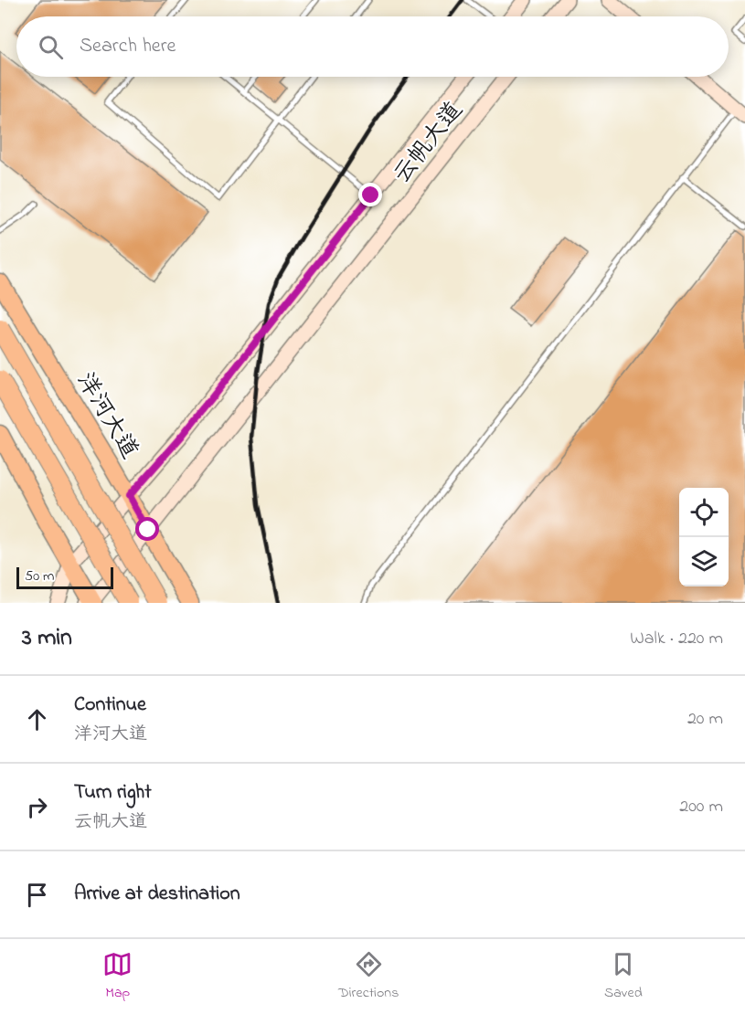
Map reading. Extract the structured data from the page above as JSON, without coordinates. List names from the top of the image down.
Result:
{
  "streets": {
    "main road": ["云帆大道", "洋河大道"]
  },
  "crossings": [
    ["云帆大道", "洋河大道"]
  ],
  "scale_bar": "50 m",
  "page": {
    "search": "Search here",
    "scale": "50 m",
    "heading": ["3 min", "Walk · 220 m"],
    "list": [
      ["Continue", "洋河大道", "20 m"],
      ["Turn right", "云帆大道", "200 m"],
      "Arrive at destination"
    ],
    "nav": ["Map", "Directions", "Saved"]
  }
}
